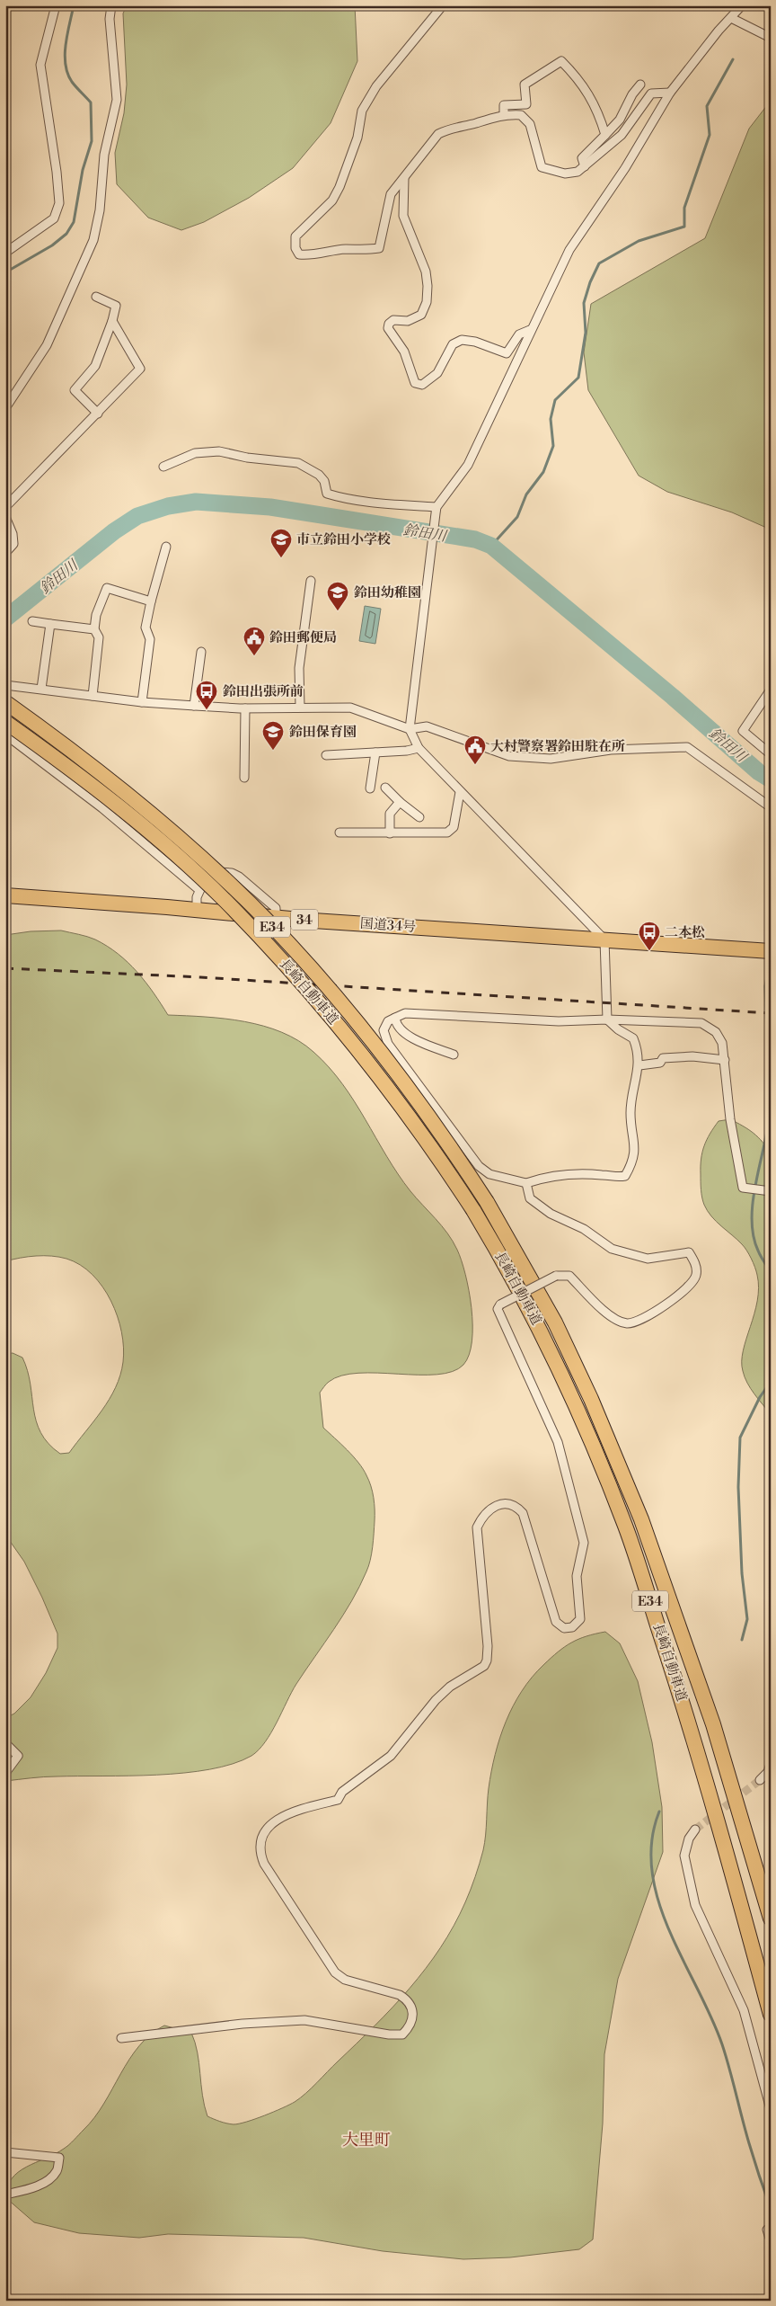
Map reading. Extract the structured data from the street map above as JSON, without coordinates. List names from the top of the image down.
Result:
{
  "streets": {
    "highway": [
      "34",
      "国道34号",
      "E34",
      "長崎自動車道"
    ]
  },
  "districts": ["大里町"],
  "water": ["鈴田川"],
  "places": {
    "school or university": ["市立鈴田小学校", "鈴田幼稚園", "鈴田保育園"],
    "public building": ["鈴田郵便局", "大村警察署鈴田駐在所"],
    "bus stop": ["鈴田出張所前", "二本松"]
  }
}
